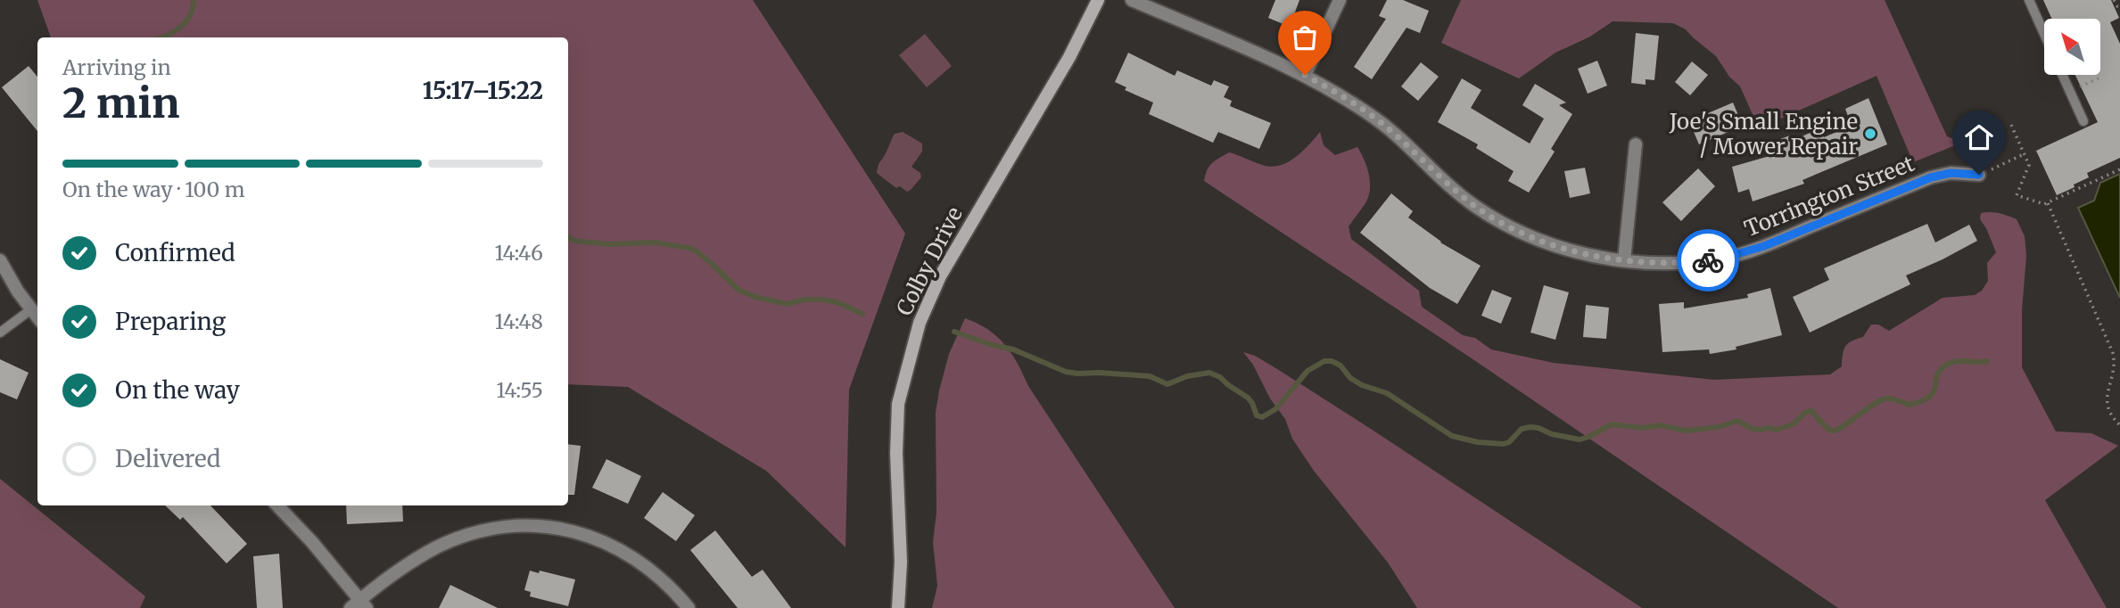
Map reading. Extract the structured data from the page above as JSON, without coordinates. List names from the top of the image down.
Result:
{
  "streets": {
    "street": ["Torrington Street", "Colby Drive"]
  },
  "places": ["Joe's Small Engine / Mower Repair"],
  "north": "top left",
  "page": {
    "heading": ["2 min", "Arriving in", "15:17–15:22"],
    "bar": "On the way · 100 m",
    "list": [
      ["Confirmed", "14:46"],
      ["Preparing", "14:48"],
      ["On the way", "14:55"],
      "Delivered"
    ]
  }
}
